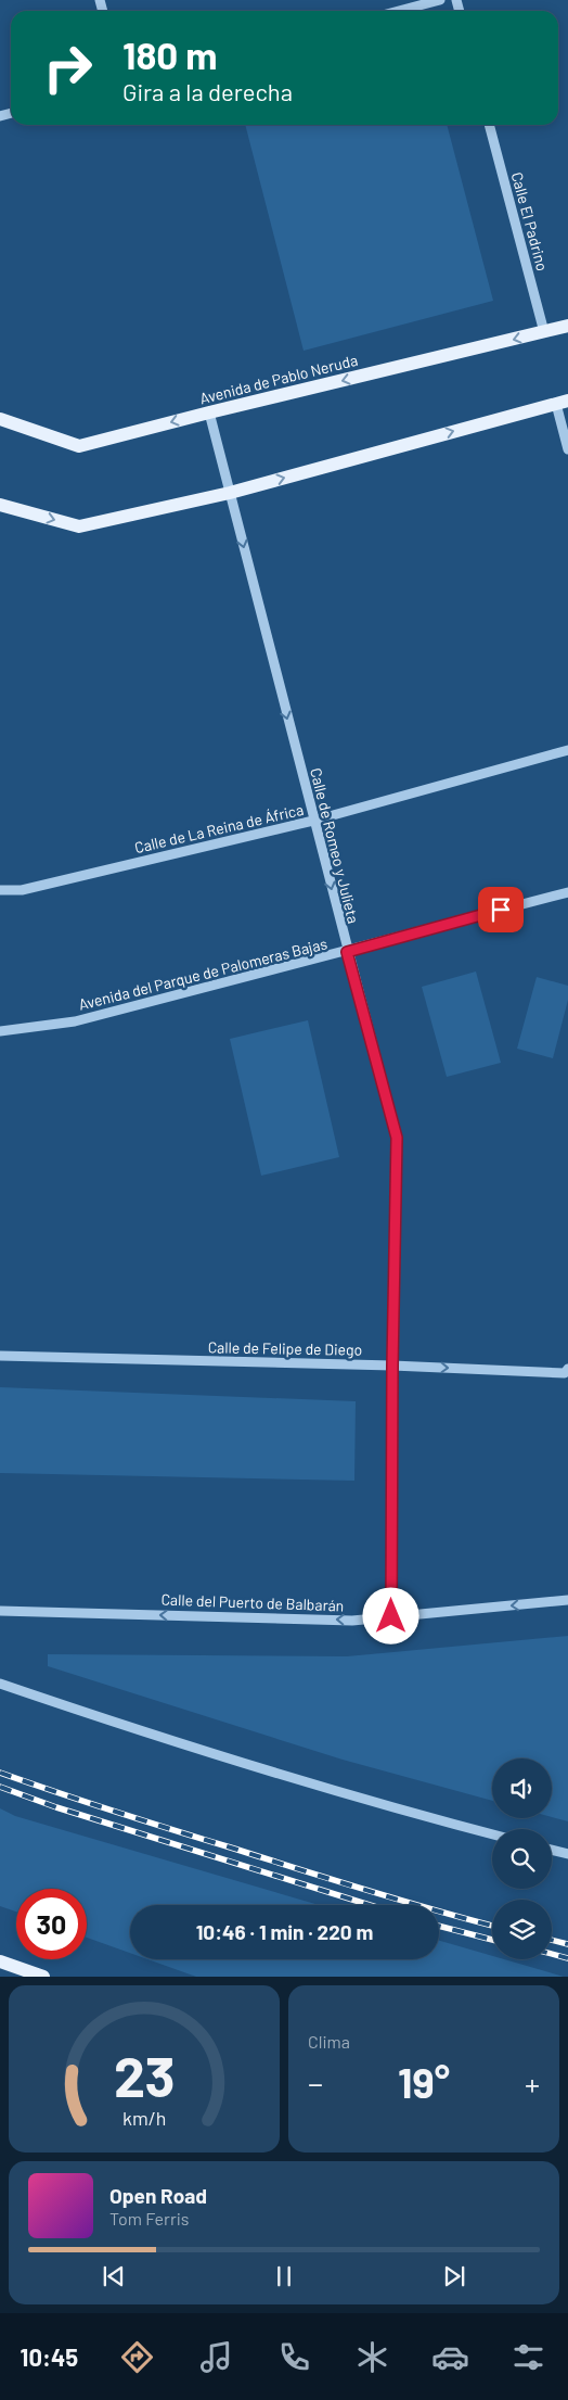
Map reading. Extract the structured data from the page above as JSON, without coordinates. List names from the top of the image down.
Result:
{
  "streets": {
    "main road": ["Avenida de Pablo Neruda"],
    "street": [
      "Calle El Padrino",
      "Calle de La Reina de África",
      "Calle de Romeo y Julieta",
      "Avenida del Parque de Palomeras Bajas",
      "Calle de Felipe de Diego",
      "Calle del Puerto de Balbarán"
    ]
  },
  "crossings": [
    ["Calle El Padrino", "Avenida de Pablo Neruda"],
    ["Avenida de Pablo Neruda", "Calle de Romeo y Julieta"],
    ["Calle de La Reina de África", "Calle de Romeo y Julieta"],
    ["Calle de Romeo y Julieta", "Avenida del Parque de Palomeras Bajas"],
    ["Calle de Romeo y Julieta", "Calle de Felipe de Diego"],
    ["Calle de Romeo y Julieta", "Calle del Puerto de Balbarán"]
  ],
  "one_way": ["Calle de Romeo y Julieta", "Calle del Puerto de Balbarán"],
  "page": {
    "turn": ["180 m", "Gira a la derecha"],
    "limit": "30",
    "trip": "10:46 · 1 min · 220 m",
    "tile": "Clima",
    "heat": ["−", "19°", "+"],
    "song": ["Open Road", "Tom Ferris"],
    "tabs": "10:45",
    "gauge": ["23", "km/h"]
  }
}
